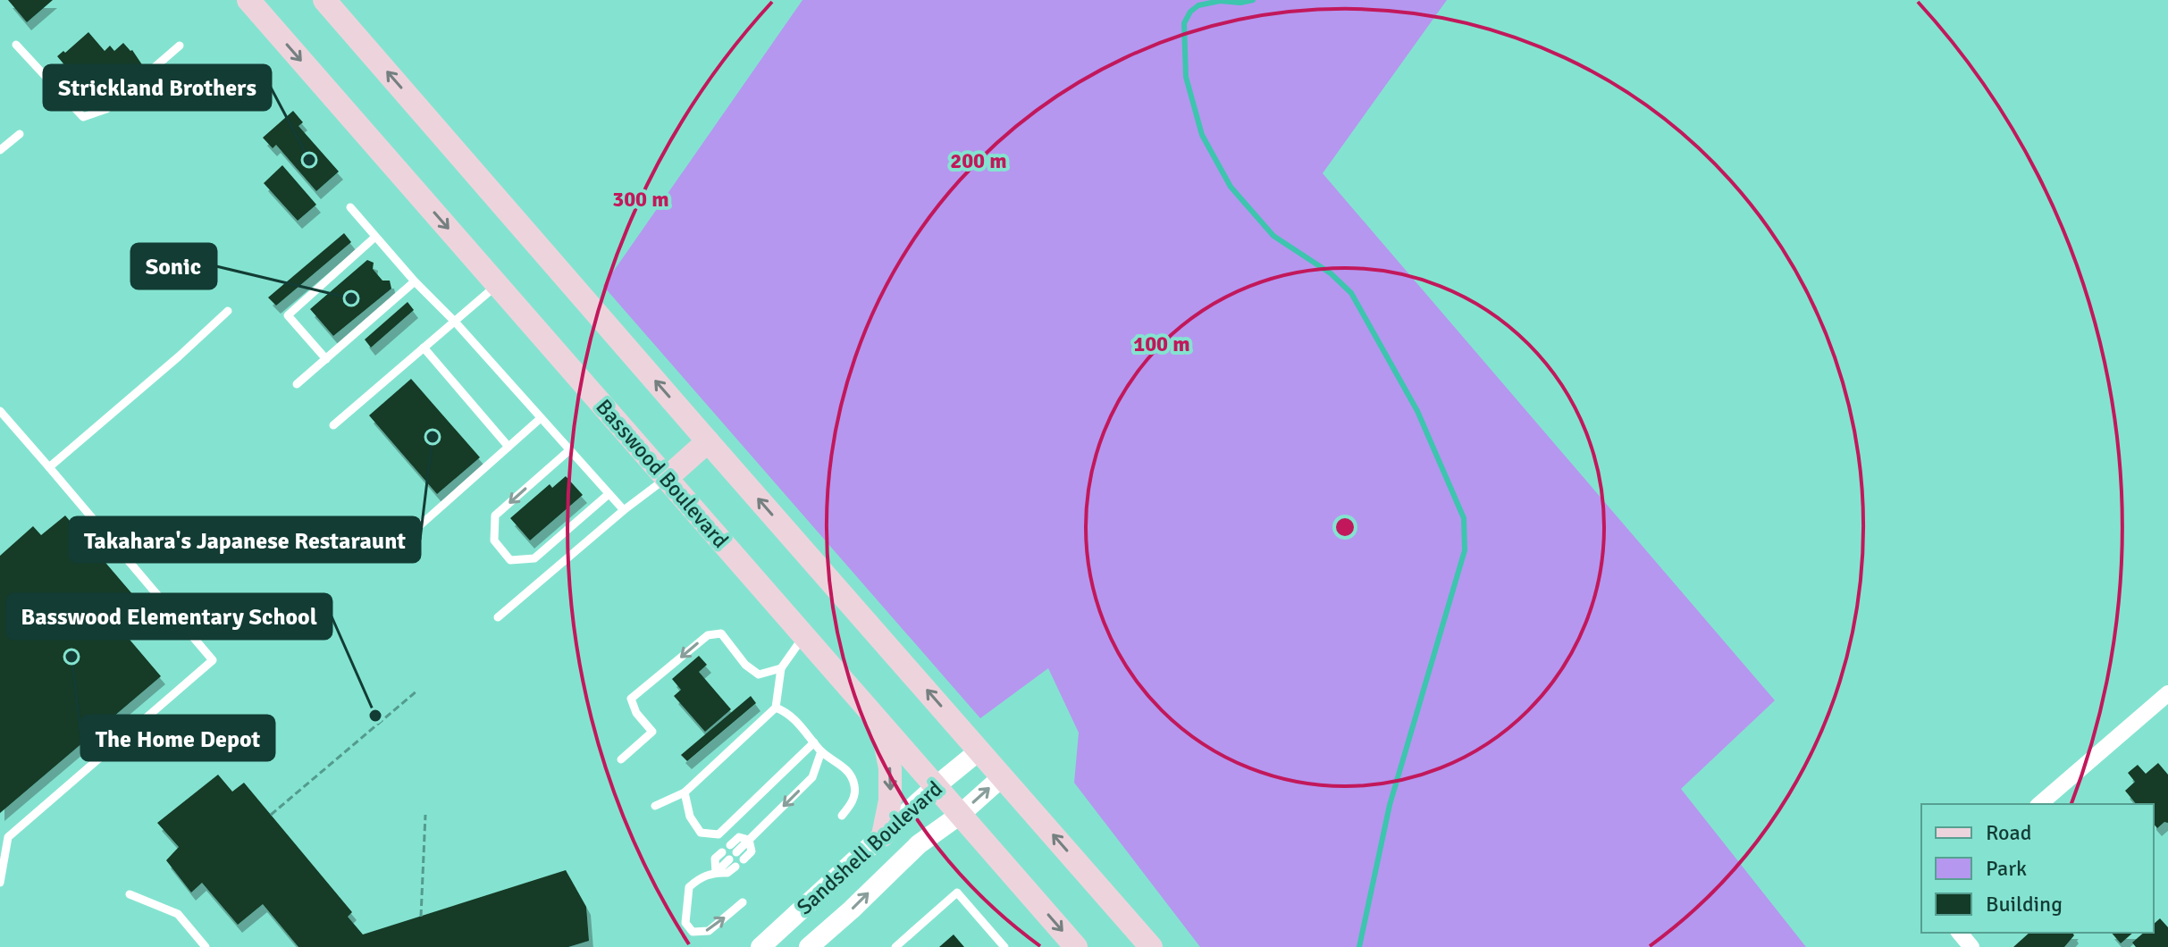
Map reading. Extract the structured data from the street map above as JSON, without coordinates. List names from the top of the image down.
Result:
{
  "streets": {
    "main road": ["Basswood Boulevard"],
    "street": ["Sandshell Boulevard"]
  },
  "crossings": [
    ["Basswood Boulevard", "Sandshell Boulevard"]
  ],
  "places": [
    "Strickland Brothers",
    "Sonic",
    "Takahara's Japanese Restaraunt",
    "The Home Depot",
    "Basswood Elementary School"
  ],
  "legend": ["Road", "Park", "Building"],
  "rings": ["200 m", "300 m", "100 m"]
}
